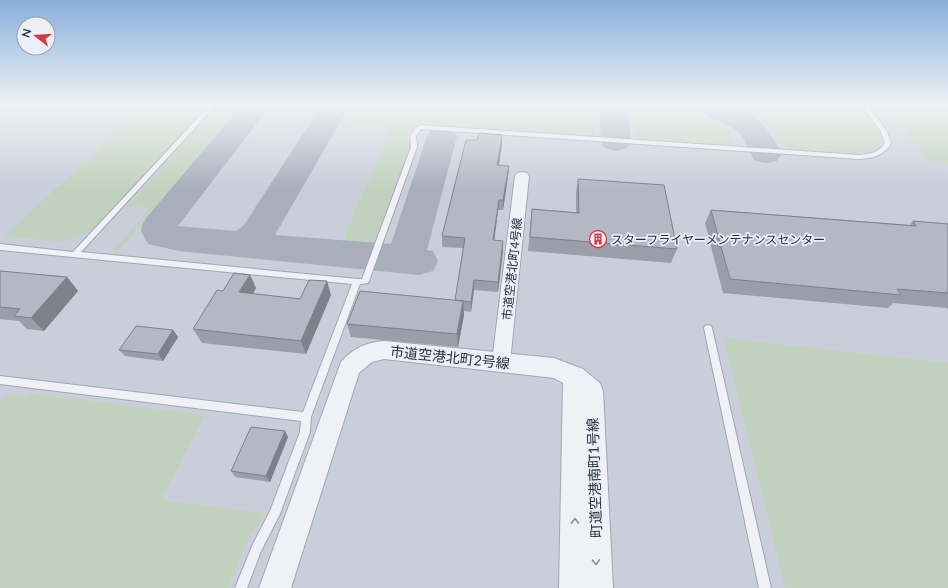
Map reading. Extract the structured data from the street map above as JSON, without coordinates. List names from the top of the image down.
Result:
{
  "streets": {
    "street": ["市道空港北町4号線", "市道空港北町2号線", "町道空港南町1号線"]
  },
  "crossings": [
    ["市道空港北町4号線", "市道空港北町2号線"],
    ["市道空港北町2号線", "町道空港南町1号線"]
  ],
  "places": {
    "building": ["スターフライヤーメンテナンスセンター"]
  },
  "north": "left"
}
